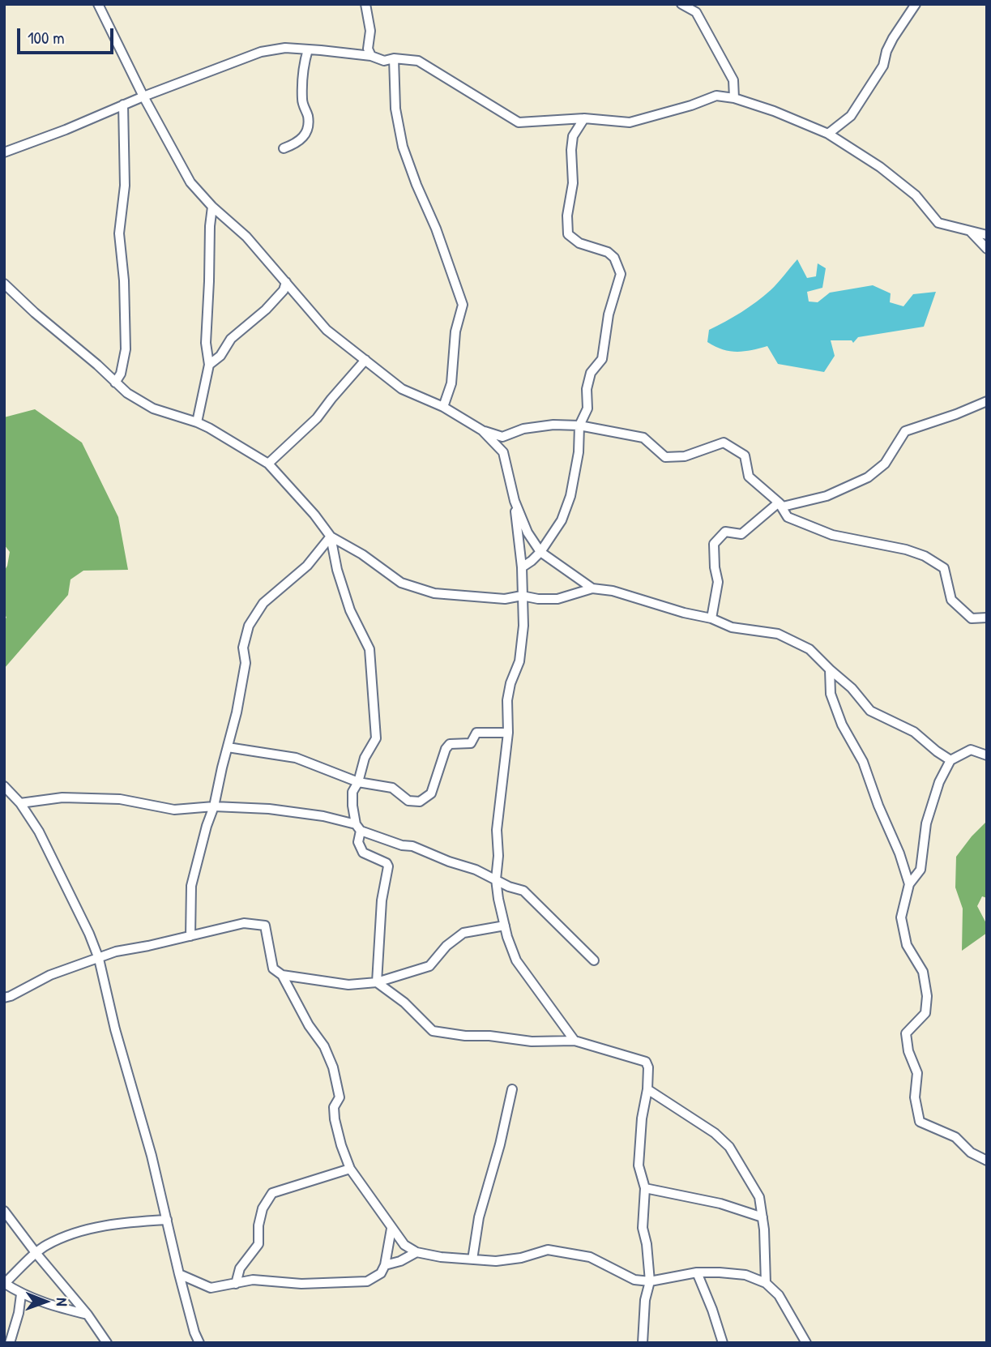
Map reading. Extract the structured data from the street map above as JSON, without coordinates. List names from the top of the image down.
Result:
{
  "scale_bar": "100 m",
  "north": "right"
}
